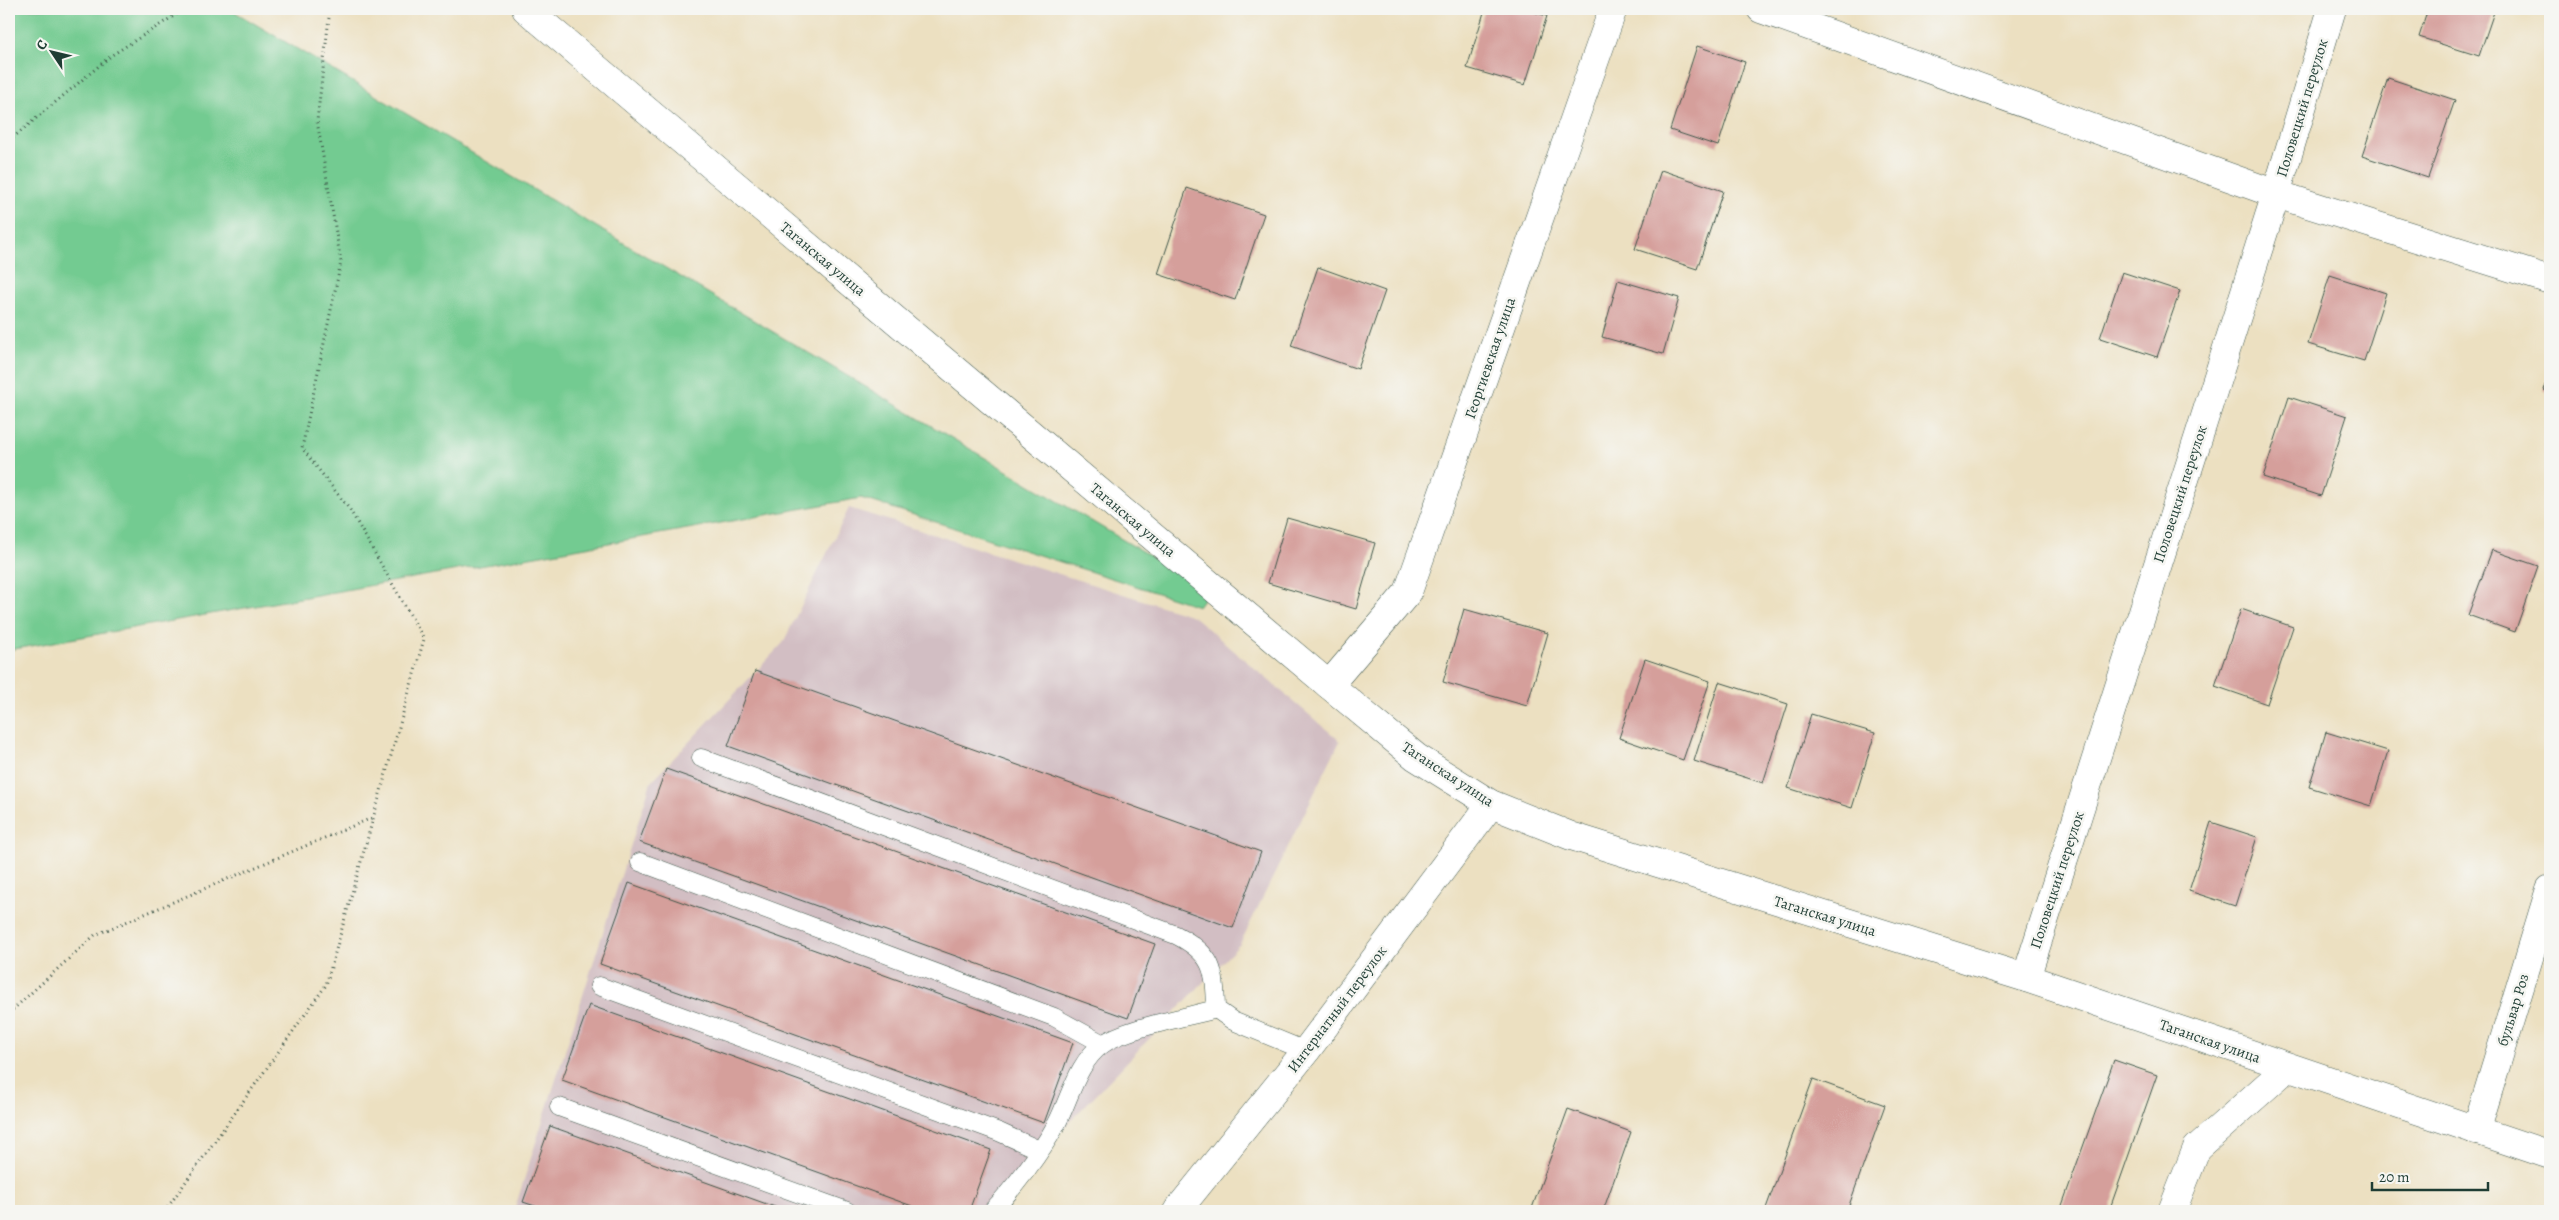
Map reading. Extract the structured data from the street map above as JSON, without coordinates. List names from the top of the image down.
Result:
{
  "streets": {
    "street": [
      "Половецкий переулок",
      "Таганская улица",
      "Георгиевская улица",
      "Интернатный переулок",
      "бульвар Роз"
    ]
  },
  "crossings": [
    ["Половецкий переулок", "Таганская улица"],
    ["Таганская улица", "Георгиевская улица"],
    ["Таганская улица", "Интернатный переулок"],
    ["Таганская улица", "бульвар Роз"]
  ],
  "scale_bar": "20 m",
  "north": "top left"
}
